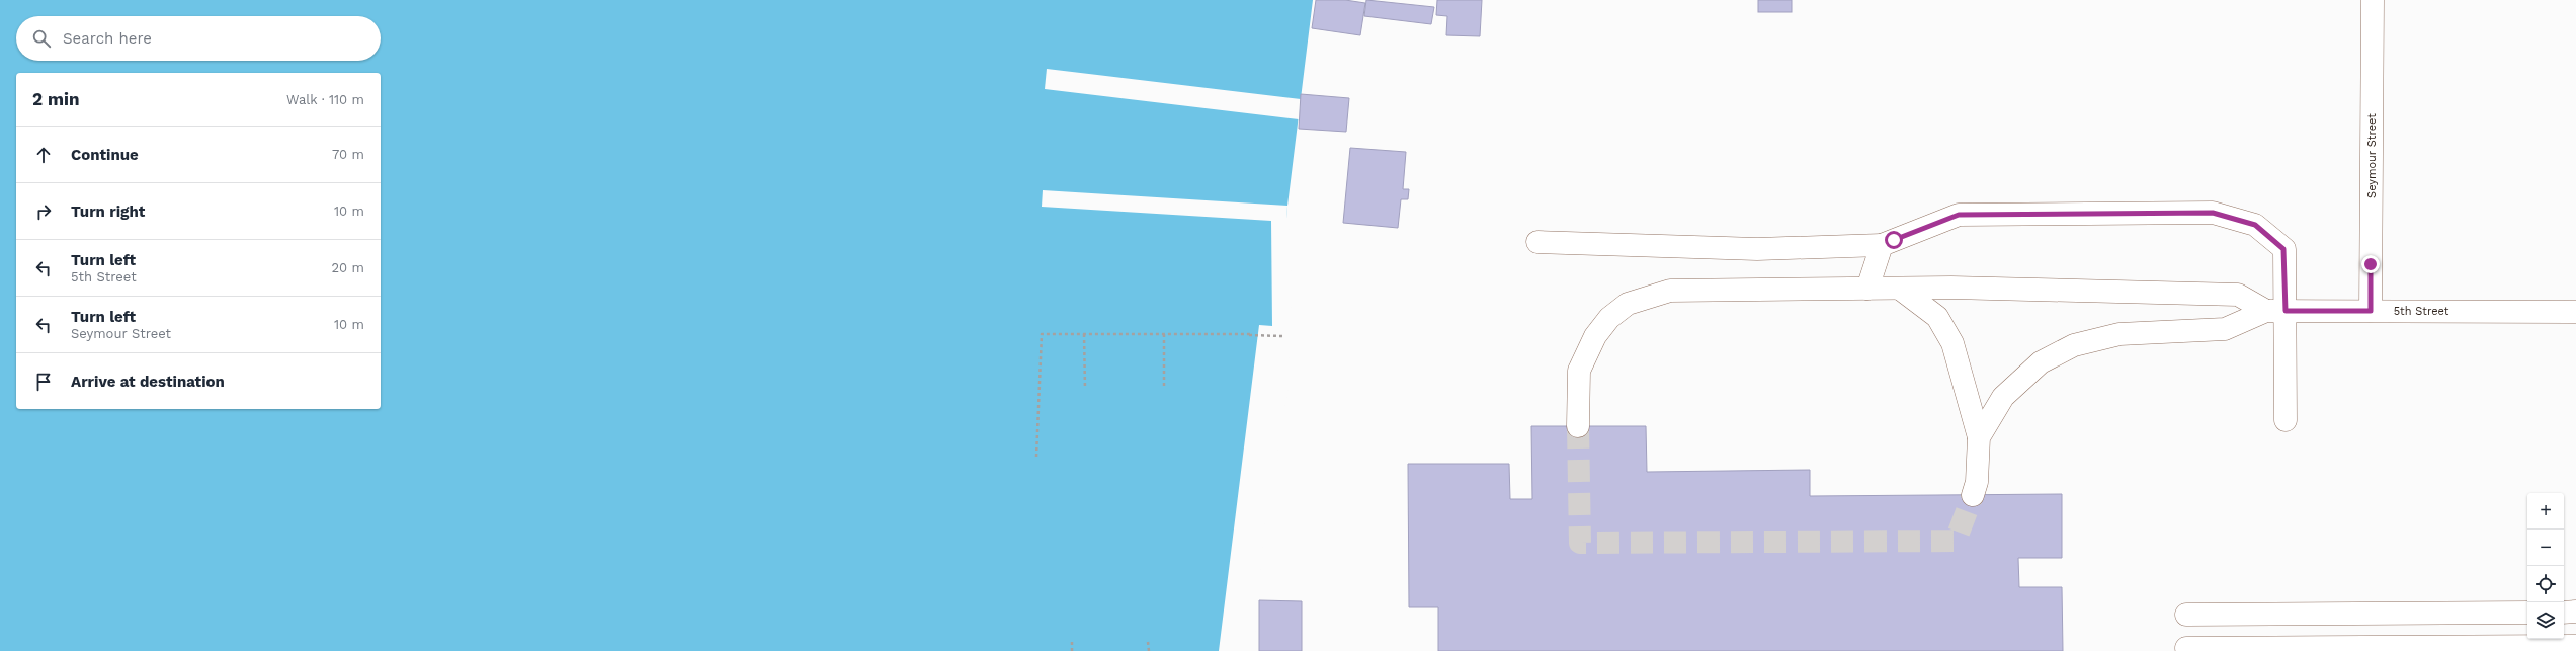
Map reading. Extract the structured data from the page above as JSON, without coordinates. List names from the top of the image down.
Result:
{
  "streets": {
    "street": ["Seymour Street", "5th Street"]
  },
  "crossings": [
    ["Seymour Street", "5th Street"]
  ],
  "page": {
    "search": "Search here",
    "heading": ["2 min", "Walk · 110 m"],
    "list": [
      ["Continue", "70 m"],
      ["Turn right", "10 m"],
      ["Turn left", "5th Street", "20 m"],
      ["Turn left", "Seymour Street", "10 m"],
      "Arrive at destination"
    ],
    "map_buttons": ["+", "−"]
  }
}
